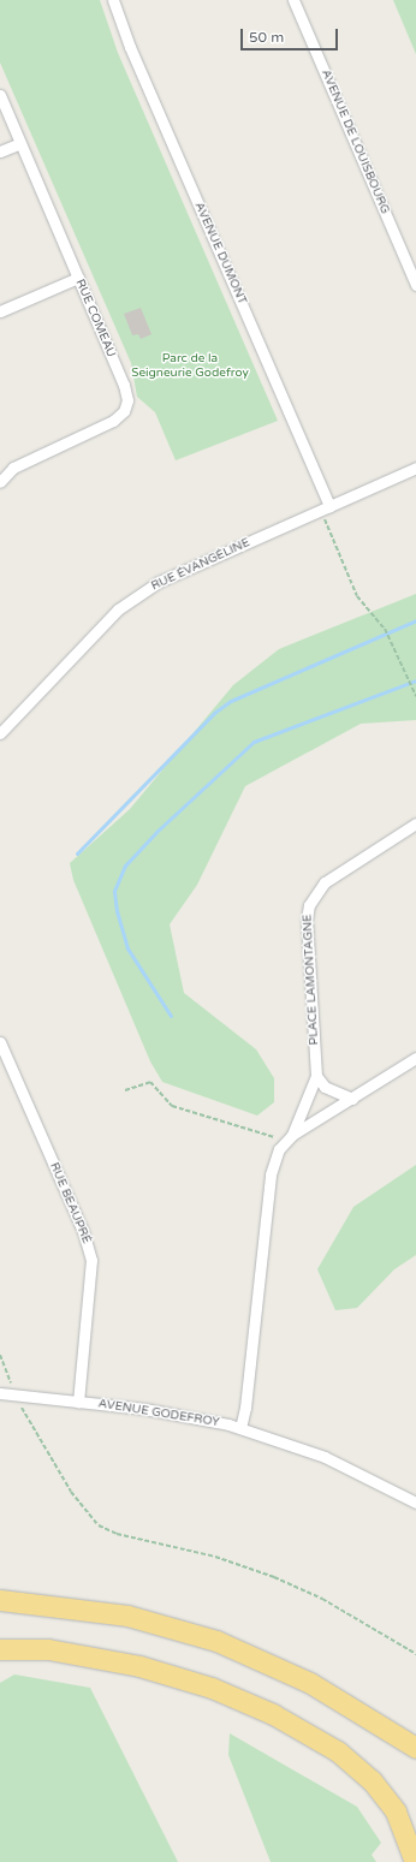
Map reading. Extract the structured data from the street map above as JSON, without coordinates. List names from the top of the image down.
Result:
{
  "streets": {
    "street": [
      "AVENUE DE LOUISBOURG",
      "AVENUE DUMONT",
      "RUE COMEAU",
      "RUE ÉVANGÉLINE",
      "PLACE LAMONTAGNE",
      "RUE BEAUPRÉ",
      "AVENUE GODEFROY"
    ]
  },
  "crossings": [
    ["AVENUE DUMONT", "RUE ÉVANGÉLINE"],
    ["PLACE LAMONTAGNE", "AVENUE GODEFROY"],
    ["RUE BEAUPRÉ", "AVENUE GODEFROY"]
  ],
  "parks": ["Parc de la Seigneurie Godefroy"],
  "scale_bar": "50 m"
}
